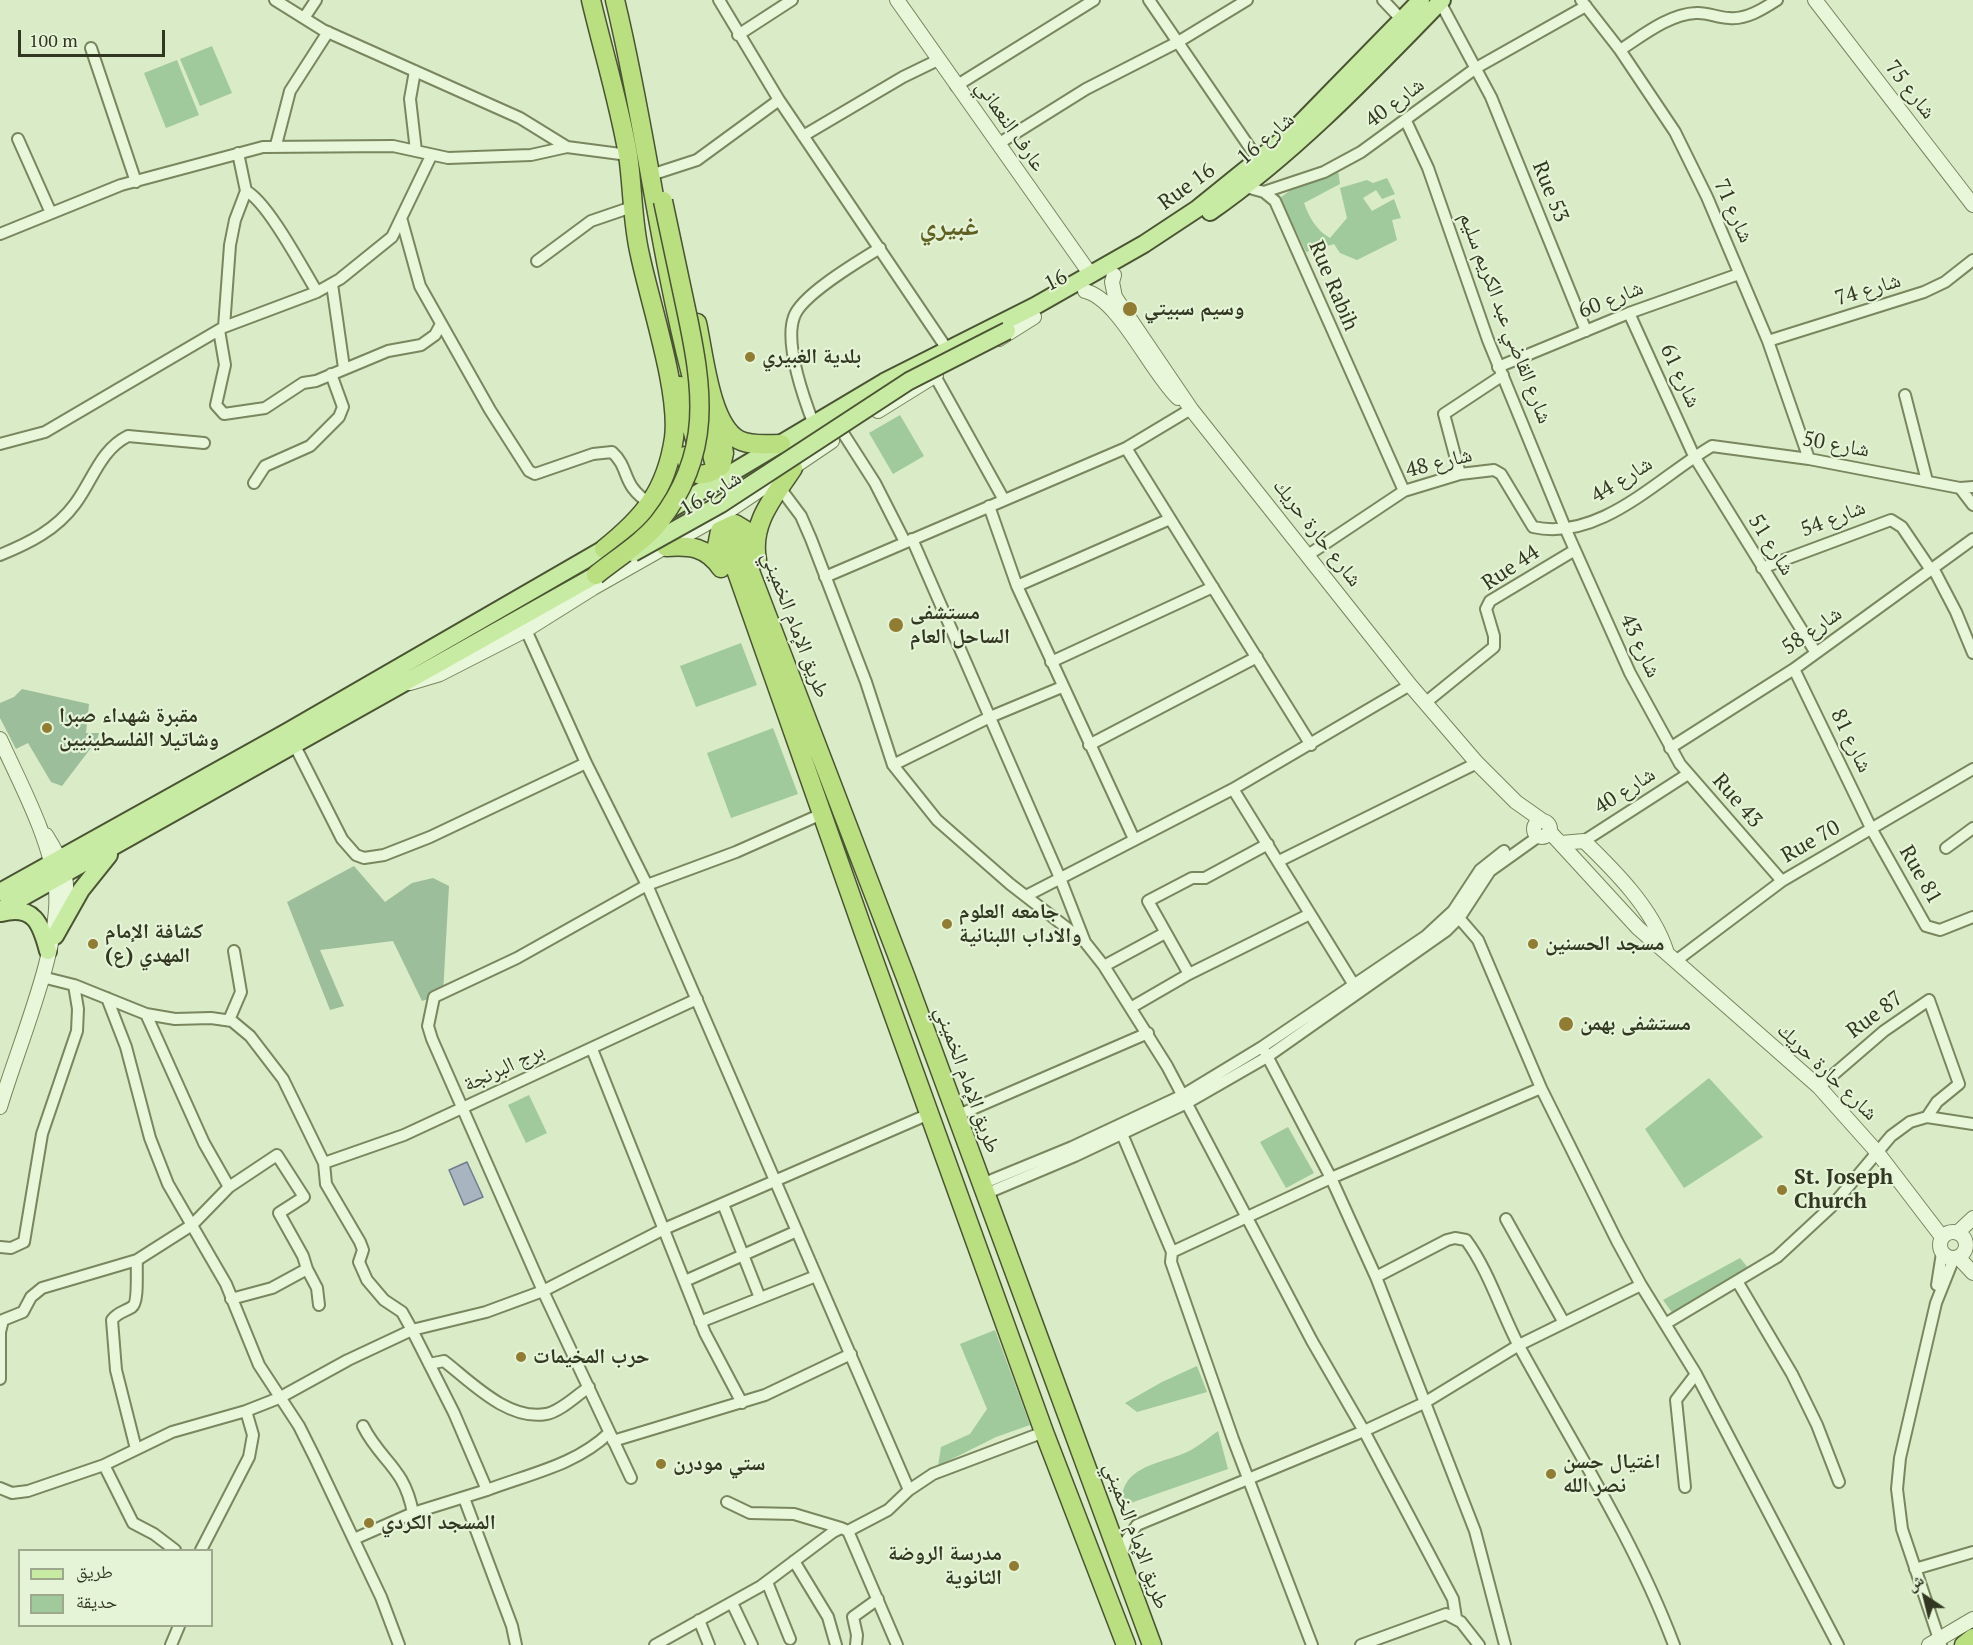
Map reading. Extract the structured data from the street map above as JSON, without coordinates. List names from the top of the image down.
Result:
{
  "streets": {
    "highway": ["طريق الإمام الخميني"],
    "main road": ["شارع 16", "Rue 16", "16"],
    "street": [
      "شارع 75",
      "شارع 40",
      "عارف النعماني",
      "Rue 53",
      "شارع 71",
      "Rue Rabih",
      "شارع 74",
      "شارع 60",
      "شارع القاضي عبد الكريم سليم",
      "شارع 61",
      "شارع 50",
      "شارع 48",
      "شارع 44",
      "شارع 54",
      "شارع حارة حريك",
      "شارع 51",
      "Rue 44",
      "شارع 58",
      "شارع 43",
      "شارع 81",
      "Rue 43",
      "Rue 70",
      "Rue 81",
      "Rue 87",
      "برج البرنجة"
    ]
  },
  "crossings": [
    ["شارع 40", "Rue 53"],
    ["شارع 40", "Rue Rabih"],
    ["شارع 40", "شارع القاضي عبد الكريم سليم"],
    ["شارع 40", "شارع حارة حريك"],
    ["شارع 40", "شارع 43"],
    ["شارع 40", "Rue 43"],
    ["عارف النعماني", "شارع 16"],
    ["عارف النعماني", "Rue 16"],
    ["عارف النعماني", "16"],
    ["شارع 16", "Rue 16"],
    ["شارع 16", "16"],
    ["شارع 16", "Rue Rabih"],
    ["Rue 16", "16"],
    ["Rue 16", "Rue Rabih"],
    ["Rue 53", "شارع 60"],
    ["شارع 71", "شارع 74"],
    ["شارع 71", "شارع 60"],
    ["شارع 71", "شارع 50"],
    ["Rue Rabih", "شارع 48"],
    ["شارع 60", "شارع القاضي عبد الكريم سليم"],
    ["شارع 60", "شارع 61"],
    ["شارع 60", "شارع 48"],
    ["شارع القاضي عبد الكريم سليم", "شارع 48"],
    ["شارع القاضي عبد الكريم سليم", "شارع 44"],
    ["شارع القاضي عبد الكريم سليم", "شارع 43"],
    ["شارع 61", "شارع 50"],
    ["شارع 61", "شارع 44"],
    ["شارع 61", "شارع 51"],
    ["شارع 50", "شارع 44"],
    ["شارع 50", "شارع 51"],
    ["شارع 48", "شارع 44"],
    ["شارع 48", "شارع حارة حريك"],
    ["شارع 48", "شارع 43"],
    ["شارع 44", "شارع 51"],
    ["شارع 44", "شارع 43"],
    ["شارع 54", "شارع 51"],
    ["شارع 54", "شارع 58"],
    ["شارع حارة حريك", "Rue 44"],
    ["شارع حارة حريك", "Rue 70"],
    ["شارع حارة حريك", "Rue 87"],
    ["شارع 51", "شارع 58"],
    ["Rue 44", "شارع 43"],
    ["شارع 58", "شارع 43"],
    ["شارع 58", "شارع 81"],
    ["شارع 43", "Rue 43"],
    ["شارع 81", "Rue 70"],
    ["شارع 81", "Rue 81"],
    ["Rue 43", "Rue 70"],
    ["Rue 70", "Rue 81"]
  ],
  "districts": ["غبيري"],
  "places": [
    "وسيم سبيتي",
    "بلدية الغبيري",
    "مستشفى الساحل العام",
    "مقبرة شهداء صبرا وشاتيلا الفلسطينيين",
    "جامعه العلوم والاداب اللبنانية",
    "كشافة الإمام المهدي (ع)",
    "مسجد الحسنين",
    "مستشفى بهمن",
    "St. Joseph Church",
    "حرب المخيمات",
    "ستي مودرن",
    "اغتيال حسن نصر الله",
    "المسجد الكردي",
    "مدرسة الروضة الثانوية"
  ],
  "legend": ["طريق", "حديقة"],
  "scale_bar": "100 m",
  "north": "top left"
}
